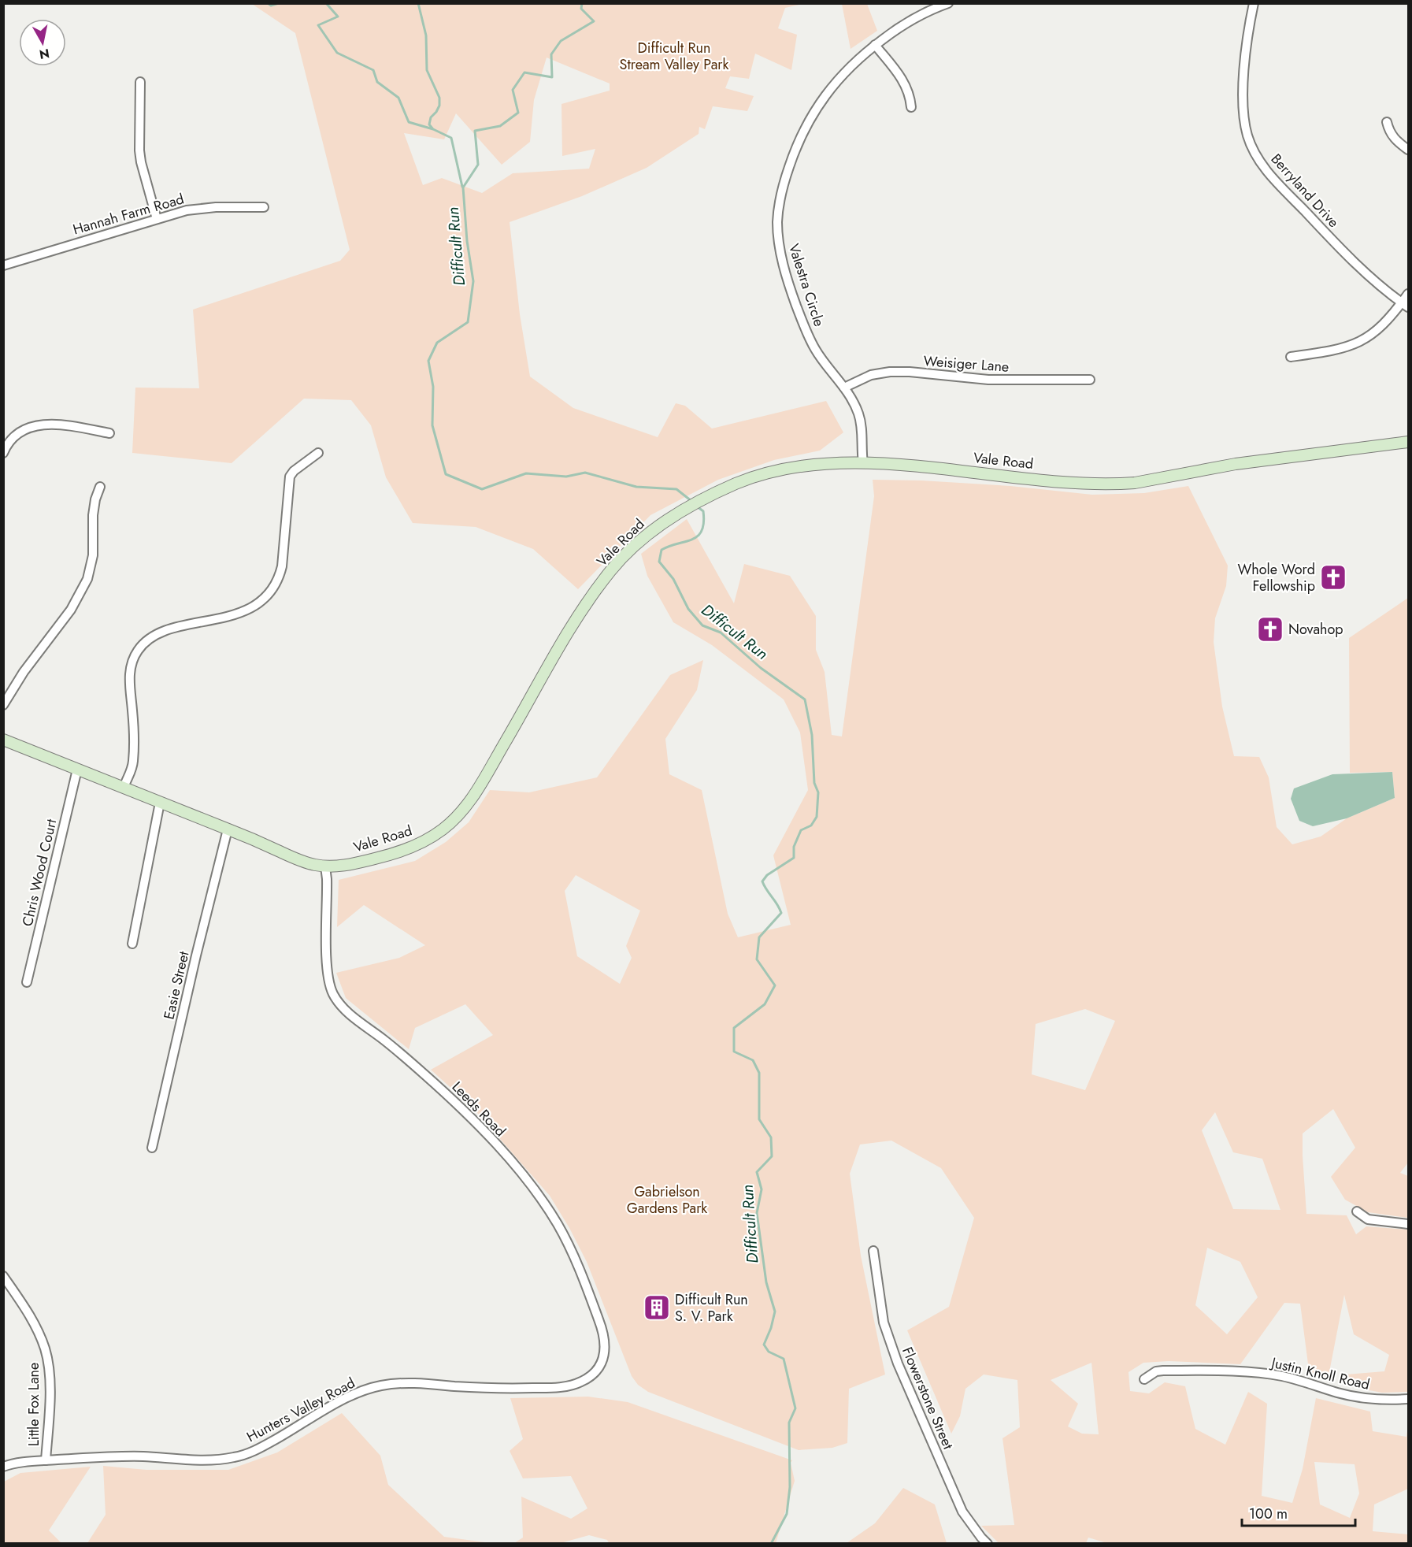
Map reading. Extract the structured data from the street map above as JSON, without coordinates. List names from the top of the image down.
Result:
{
  "streets": {
    "main road": ["Vale Road"],
    "street": [
      "Berryland Drive",
      "Hannah Farm Road",
      "Valestra Circle",
      "Weisiger Lane",
      "Chris Wood Court",
      "Easie Street",
      "Leeds Road",
      "Justin Knoll Road",
      "Flowerstone Street",
      "Little Fox Lane",
      "Hunters Valley Road"
    ]
  },
  "crossings": [
    ["Valestra Circle", "Weisiger Lane"],
    ["Valestra Circle", "Vale Road"],
    ["Vale Road", "Chris Wood Court"],
    ["Vale Road", "Easie Street"],
    ["Vale Road", "Leeds Road"],
    ["Leeds Road", "Hunters Valley Road"],
    ["Little Fox Lane", "Hunters Valley Road"]
  ],
  "water": ["Difficult Run"],
  "parks": ["Difficult Run Stream Valley Park", "Gabrielson Gardens Park"],
  "places": {
    "church": ["Whole Word Fellowship", "Novahop"],
    "building": ["Difficult Run S. V. Park"]
  },
  "scale_bar": "100 m",
  "north": "bottom"
}
